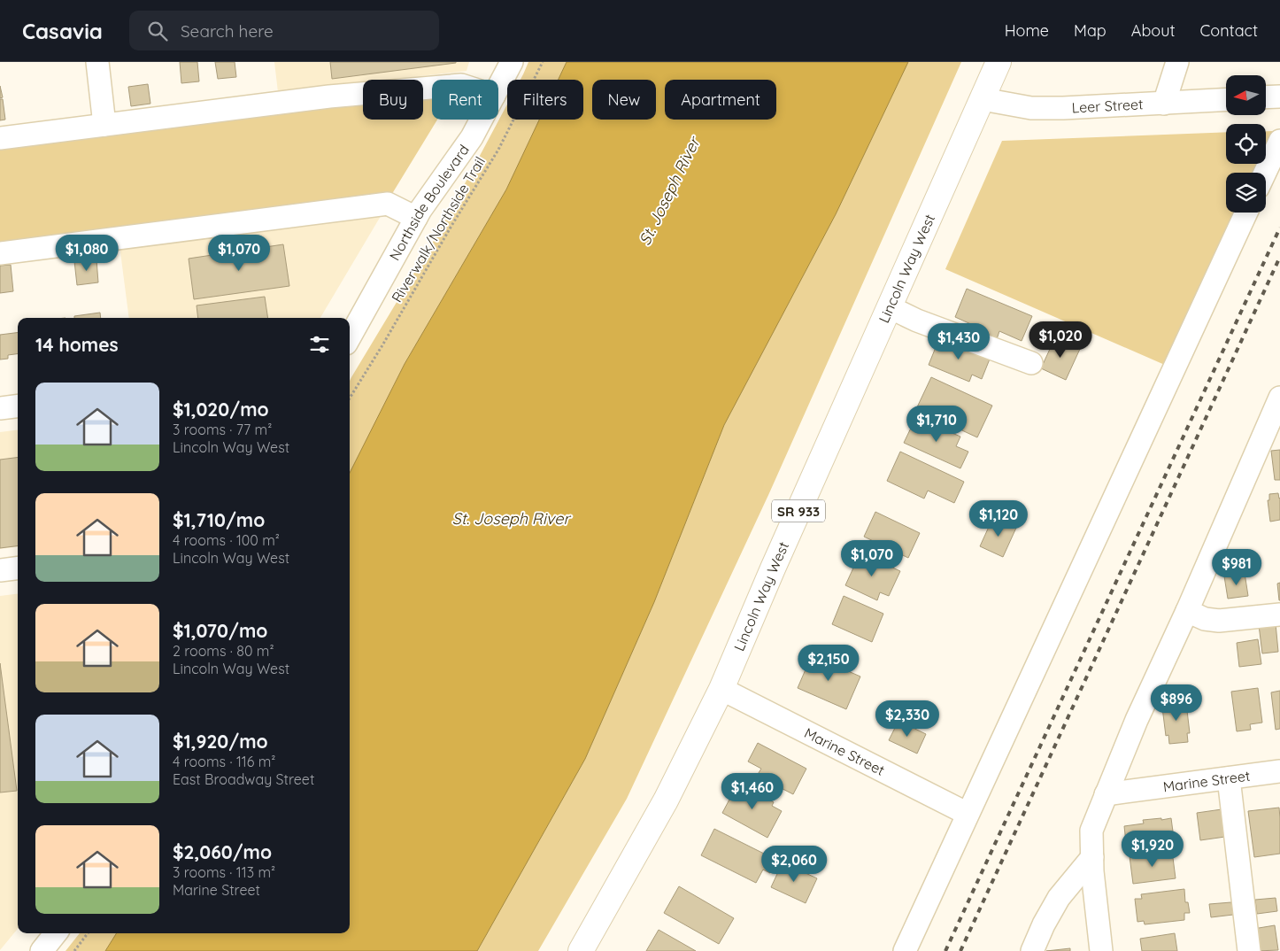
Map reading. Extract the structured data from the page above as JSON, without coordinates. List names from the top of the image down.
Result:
{
  "streets": {
    "main road": ["Lincoln Way West", "SR 933"],
    "street": ["Leer Street", "Northside Boulevard", "Marine Street"],
    "path": ["Riverwalk/Northside Trail"]
  },
  "crossings": [
    ["Leer Street", "Lincoln Way West"],
    ["Lincoln Way West", "Marine Street"]
  ],
  "water": ["St. Joseph River"],
  "north": "left",
  "page": {
    "header": "Casavia",
    "search": "Search here",
    "nav": [
      "Home",
      "Map",
      "About",
      "Contact"
    ],
    "chip": [
      "Buy",
      "Rent",
      "Filters",
      "New",
      "Apartment"
    ],
    "price": [
      "$1,080",
      "$1,070",
      "$1,020",
      "$1,430",
      "$1,710",
      "$1,120",
      "$1,070",
      "$981",
      "$2,150",
      "$896",
      "$2,330",
      "$1,460",
      "$1,920",
      "$2,060"
    ],
    "heading": "14 homes",
    "list": [
      {
        "name": "$1,020/mo",
        "note": "3 rooms · 77 m² · Lincoln Way West"
      },
      {
        "name": "$1,710/mo",
        "note": "4 rooms · 100 m² · Lincoln Way West"
      },
      {
        "name": "$1,070/mo",
        "note": "2 rooms · 80 m² · Lincoln Way West"
      },
      {
        "name": "$1,920/mo",
        "note": "4 rooms · 116 m² · East Broadway Street"
      },
      {
        "name": "$2,060/mo",
        "note": "3 rooms · 113 m² · Marine Street"
      }
    ]
  }
}
